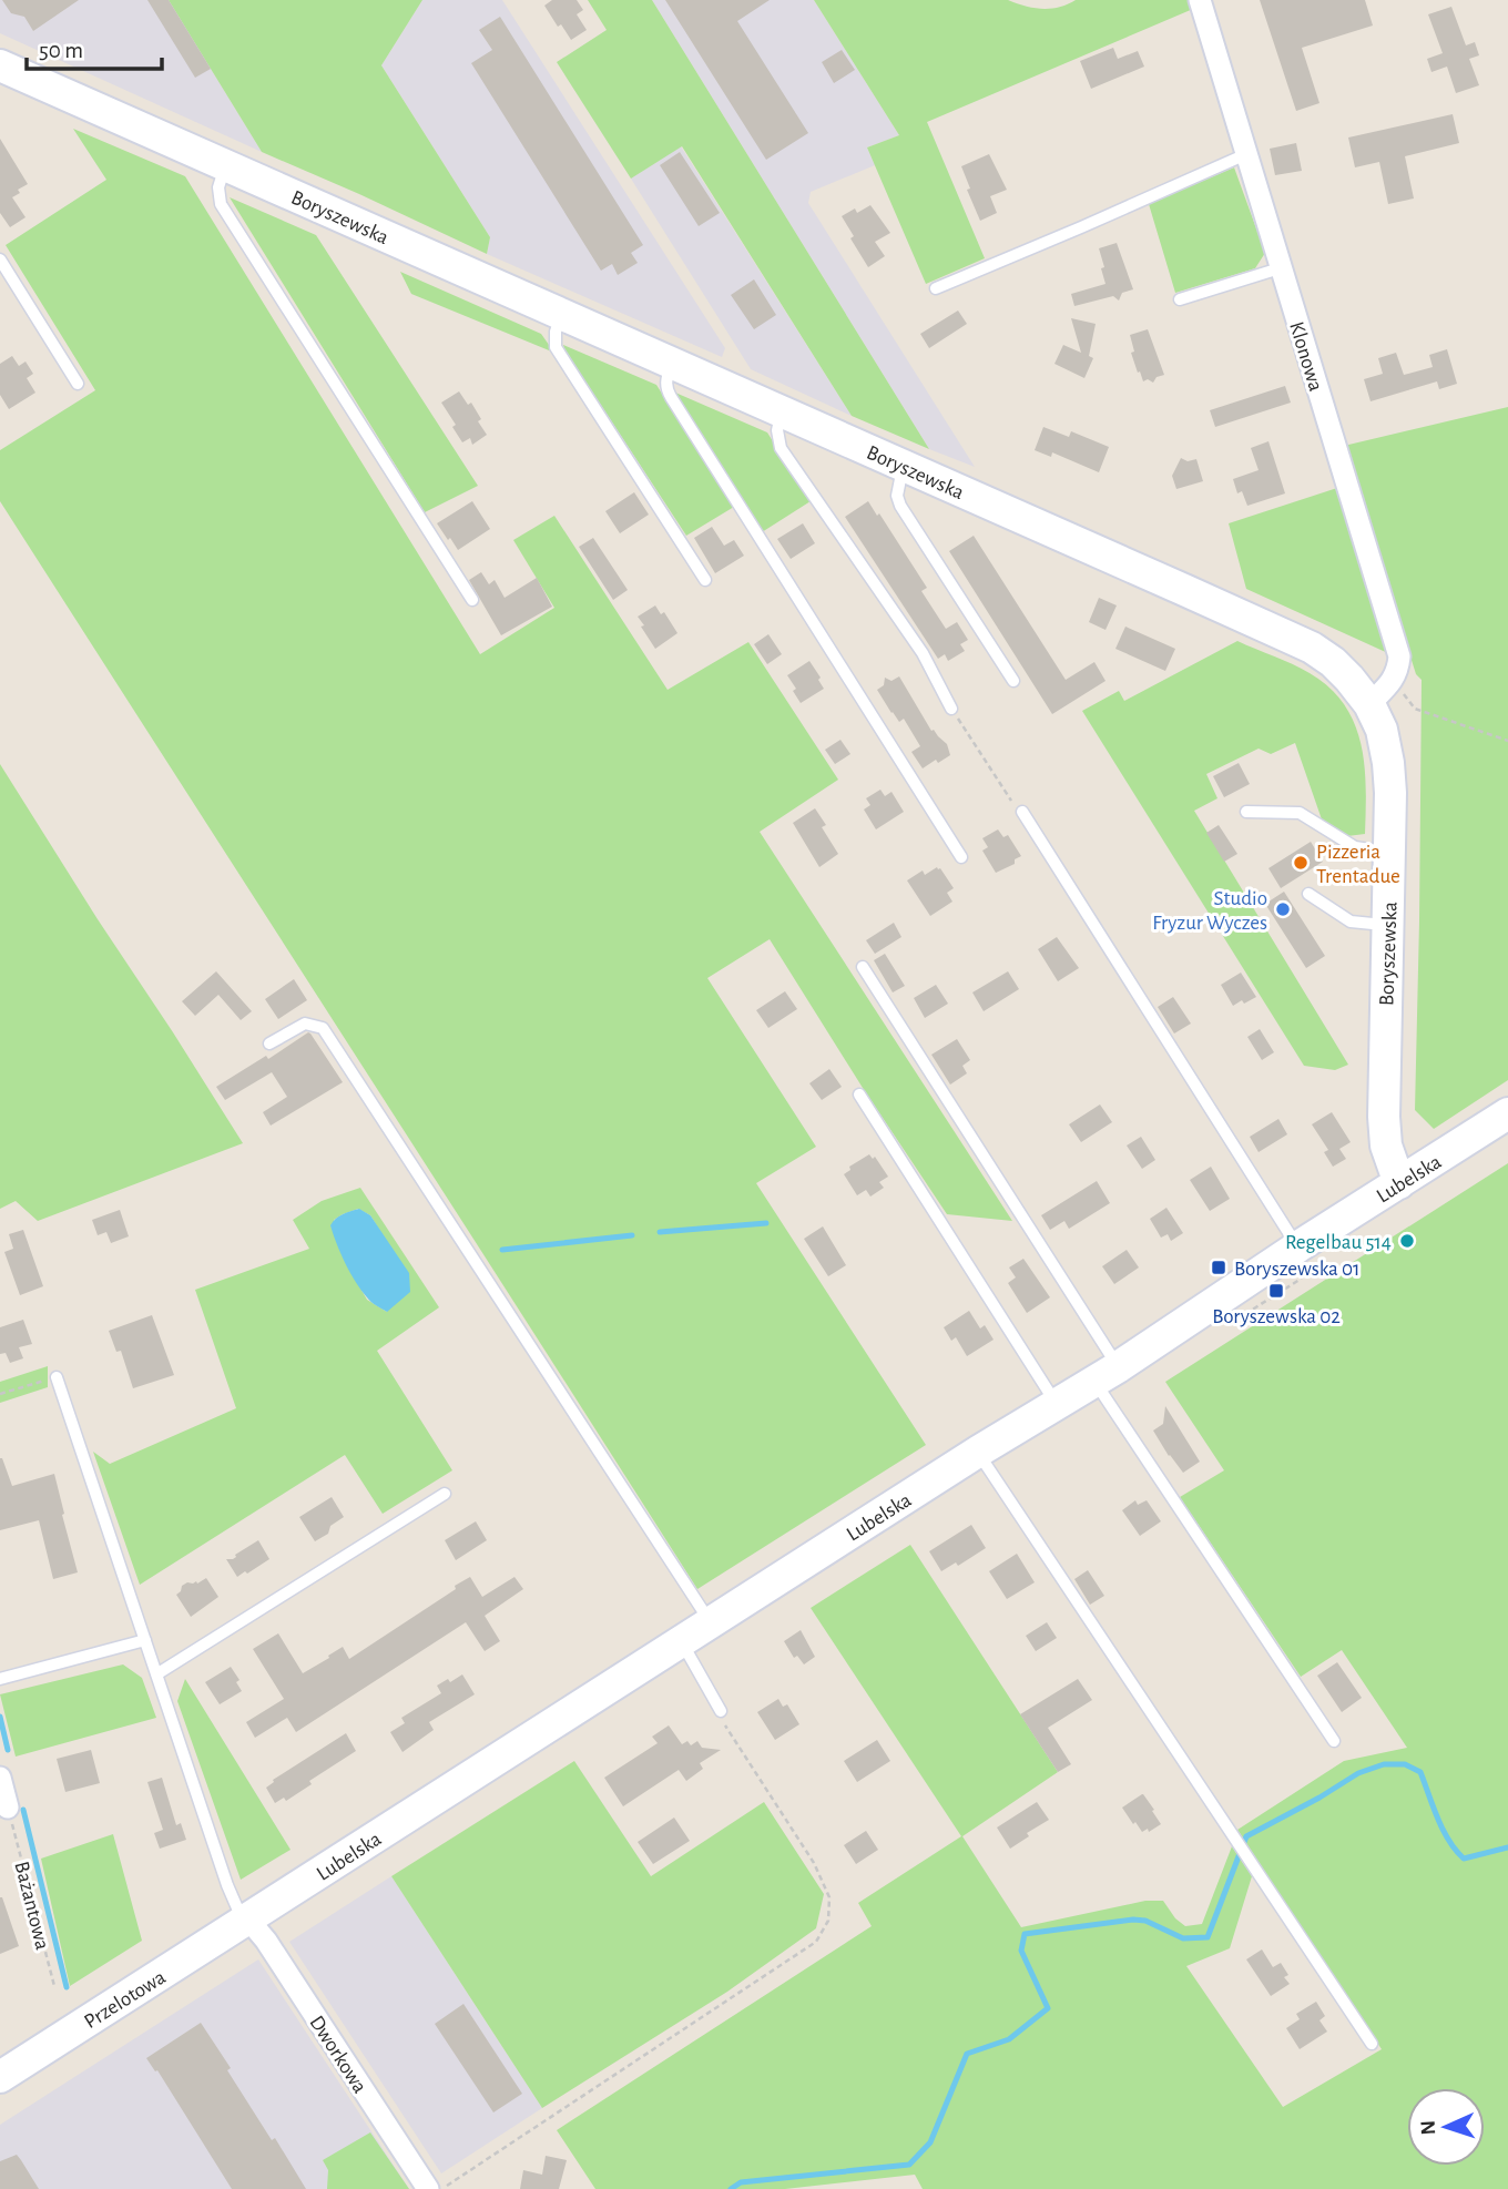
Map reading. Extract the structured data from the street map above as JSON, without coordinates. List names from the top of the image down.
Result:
{
  "streets": {
    "main road": ["Boryszewska", "Lubelska", "Przelotowa"],
    "street": ["Klonowa", "Dworkowa"],
    "path": ["Bażantowa"]
  },
  "crossings": [
    ["Boryszewska", "Lubelska"],
    ["Lubelska", "Przelotowa"],
    ["Lubelska", "Dworkowa"],
    ["Przelotowa", "Dworkowa"]
  ],
  "places": {
    "other": ["Pizzeria Trentadue", "Studio Fryzur Wyczes", "Regelbau 514"],
    "transit": ["Boryszewska 01", "Boryszewska 02"]
  },
  "scale_bar": "50 m",
  "north": "left"
}
